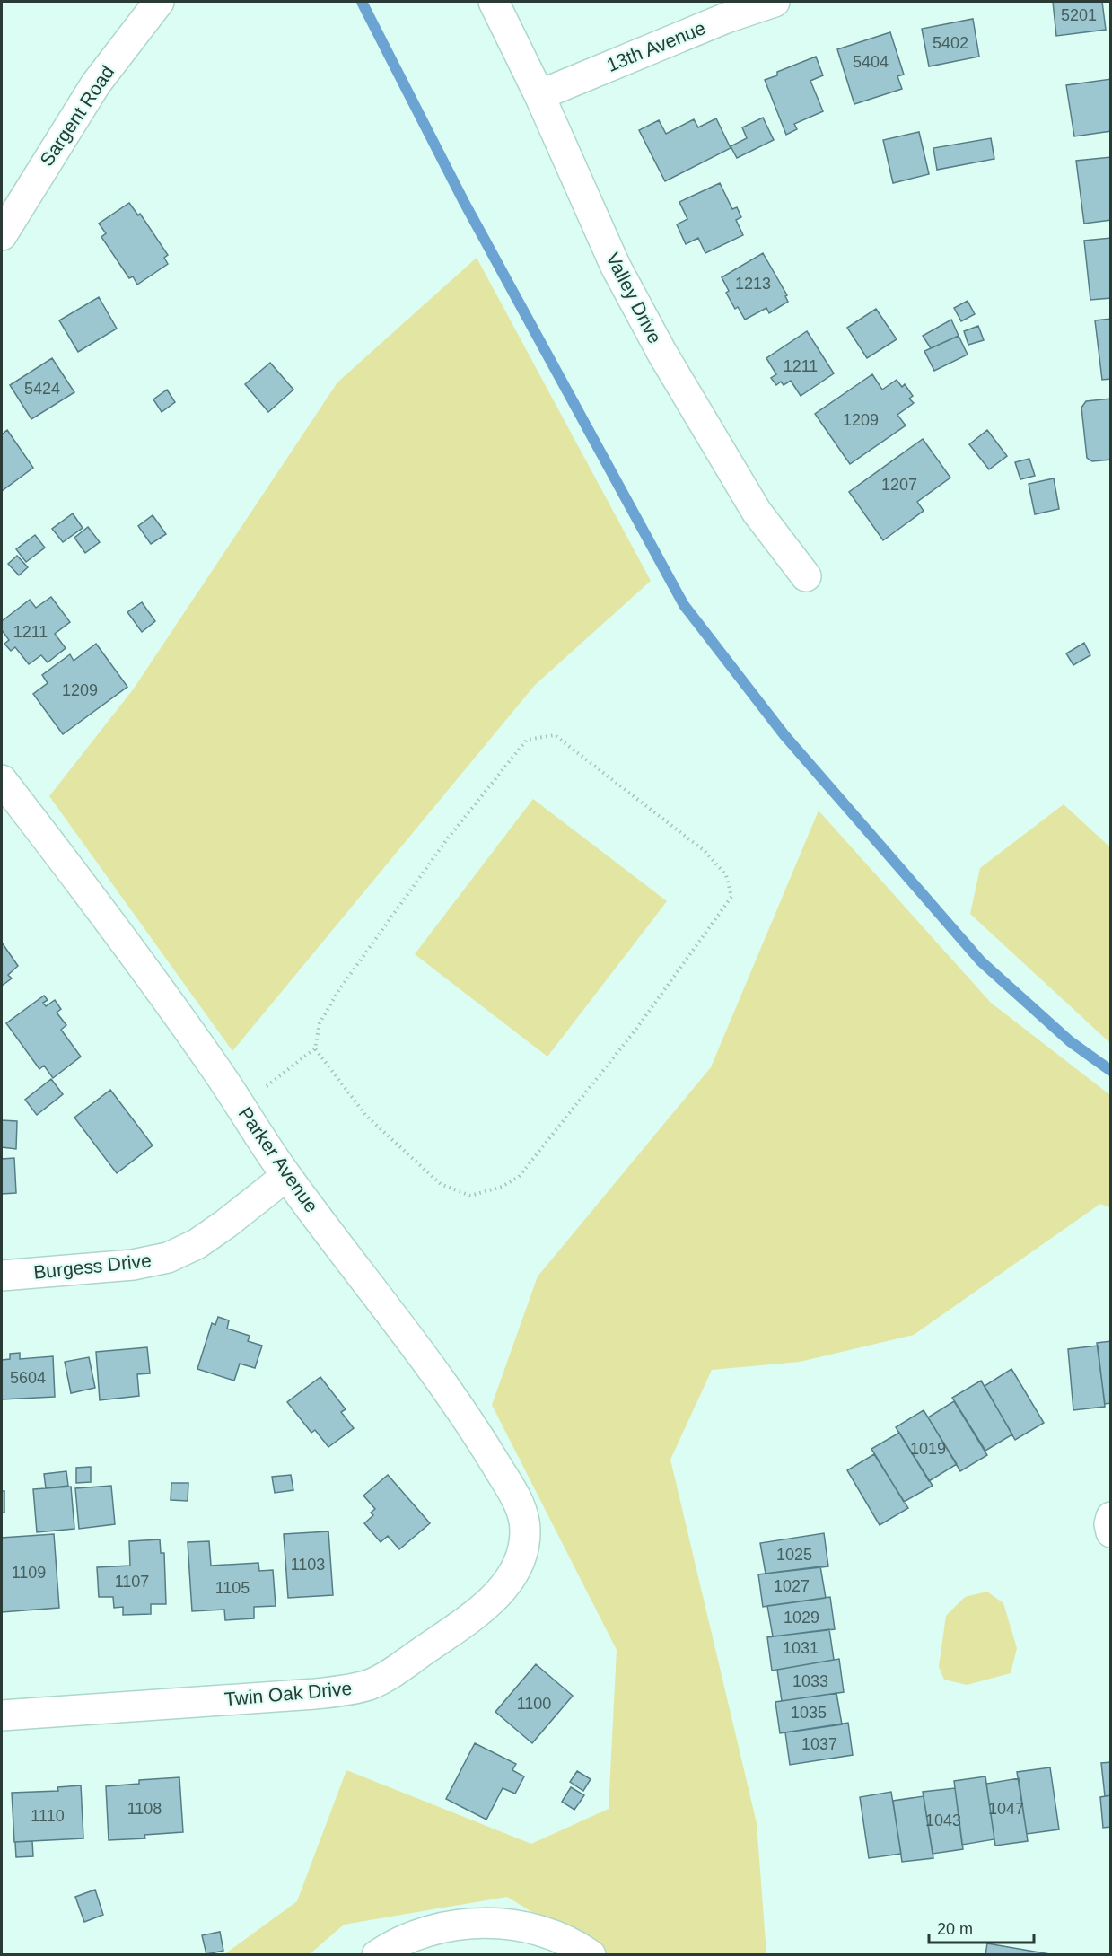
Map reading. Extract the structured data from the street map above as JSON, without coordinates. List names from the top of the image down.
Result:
{
  "streets": {
    "street": [
      "13th Avenue",
      "Sargent Road",
      "Valley Drive",
      "Parker Avenue",
      "Burgess Drive",
      "Twin Oak Drive"
    ]
  },
  "crossings": [
    ["13th Avenue", "Valley Drive"],
    ["Parker Avenue", "Burgess Drive"],
    ["Parker Avenue", "Twin Oak Drive"]
  ],
  "house_numbers": [
    "5201",
    "5402",
    "5404",
    "1213",
    "1211",
    "5424",
    "1209",
    "1207",
    "1211",
    "1209",
    "5604",
    "1019",
    "1025",
    "1103",
    "1109",
    "1107",
    "1027",
    "1105",
    "1029",
    "1031",
    "1033",
    "1100",
    "1035",
    "1037",
    "1108",
    "1047",
    "1110",
    "1043"
  ],
  "scale_bar": "20 m"
}
